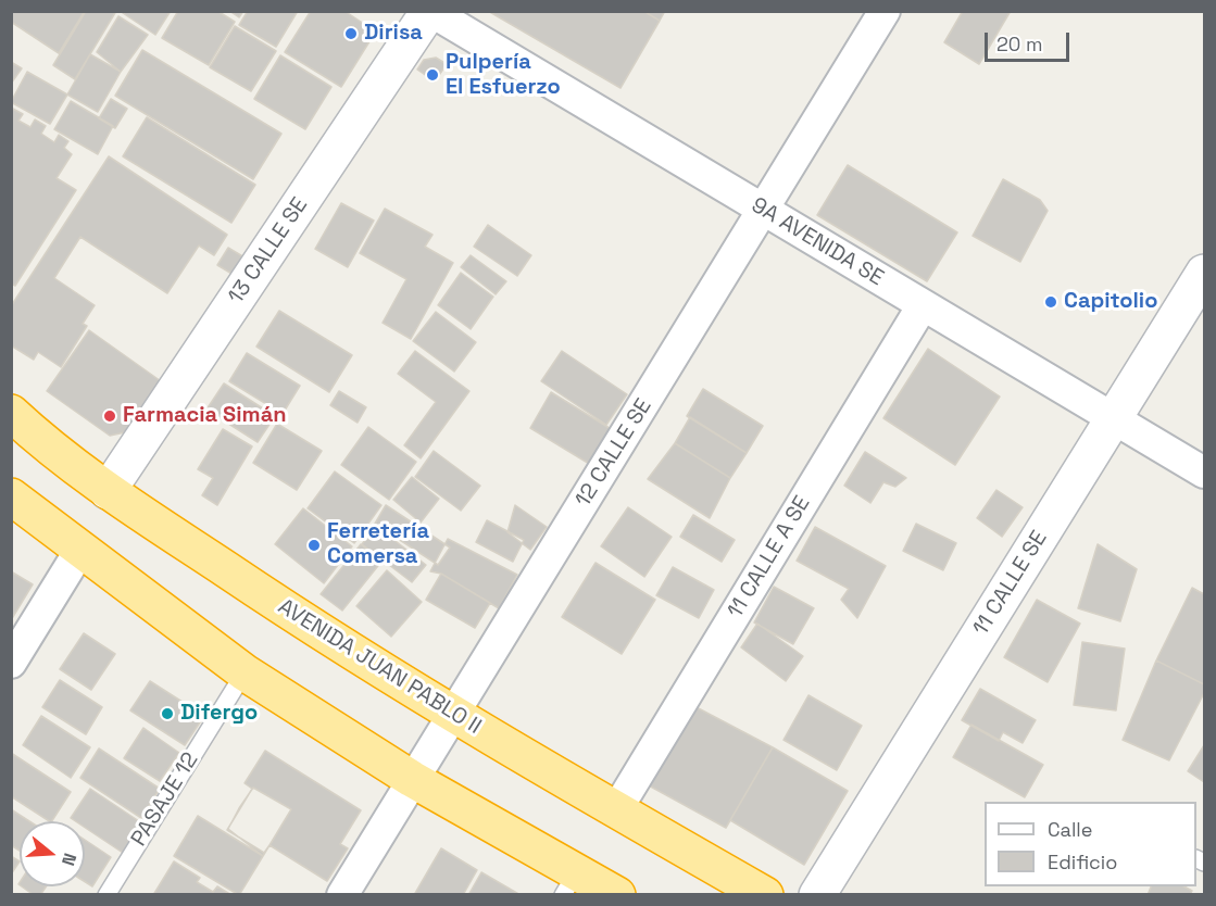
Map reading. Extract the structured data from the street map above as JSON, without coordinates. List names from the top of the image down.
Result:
{
  "streets": {
    "highway": ["AVENIDA JUAN PABLO II"],
    "street": [
      "9A AVENIDA SE",
      "13 CALLE SE",
      "12 CALLE SE",
      "11 CALLE A SE",
      "11 CALLE SE"
    ],
    "lane": ["PASAJE 12"]
  },
  "crossings": [
    ["9A AVENIDA SE", "13 CALLE SE"],
    ["9A AVENIDA SE", "12 CALLE SE"],
    ["9A AVENIDA SE", "11 CALLE A SE"],
    ["9A AVENIDA SE", "11 CALLE SE"],
    ["13 CALLE SE", "AVENIDA JUAN PABLO II"],
    ["12 CALLE SE", "AVENIDA JUAN PABLO II"],
    ["11 CALLE A SE", "AVENIDA JUAN PABLO II"]
  ],
  "places": [
    "Dirisa",
    "Pulpería El Esfuerzo",
    "Capitolio",
    "Farmacia Simán",
    "Ferretería Comersa",
    "Difergo"
  ],
  "legend": ["Calle", "Edificio"],
  "scale_bar": "20 m",
  "north": "right"
}
